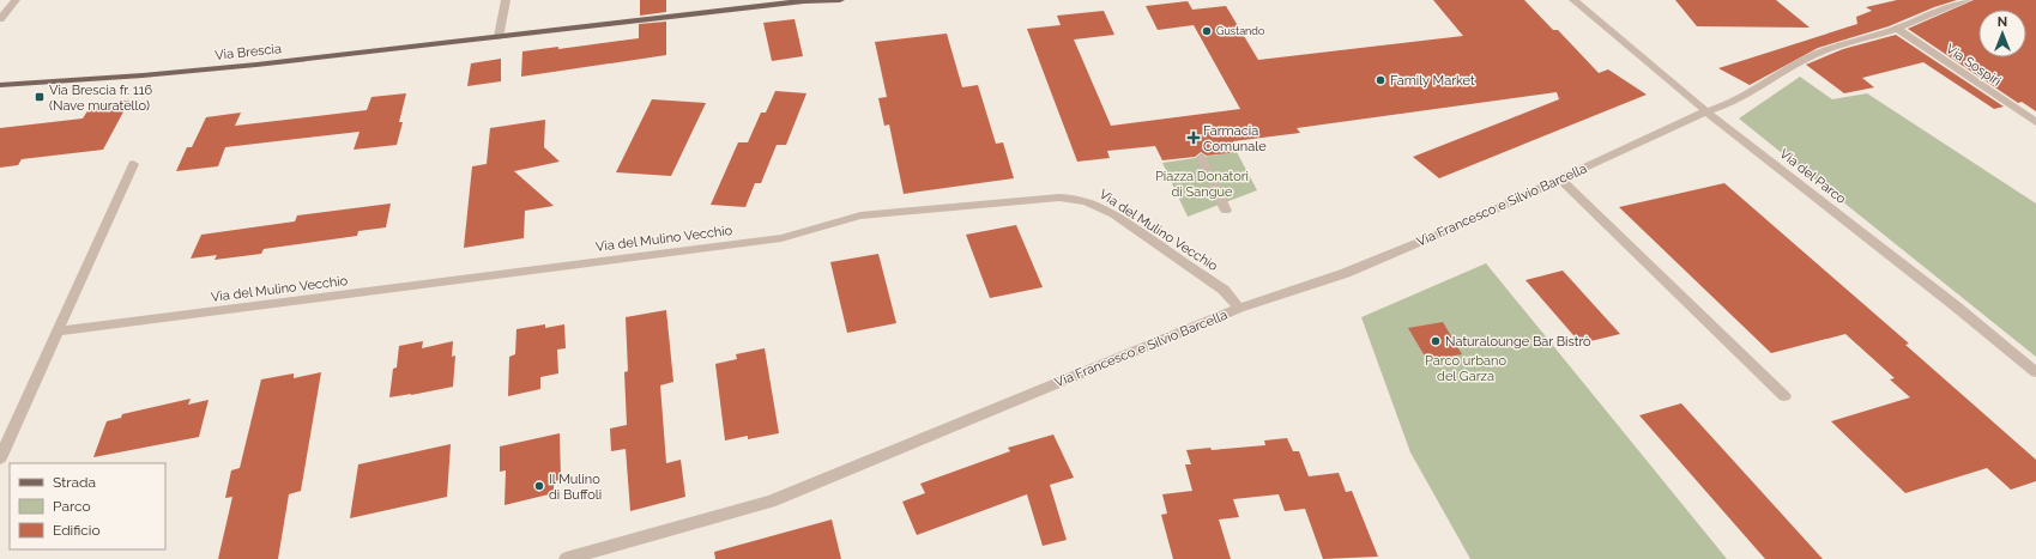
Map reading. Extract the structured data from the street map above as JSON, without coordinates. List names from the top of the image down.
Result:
{
  "streets": {
    "main road": ["Via Brescia"],
    "street": [
      "Via Sospiri",
      "Via del Parco",
      "Via Francesco e Silvio Barcella",
      "Via del Mulino Vecchio"
    ]
  },
  "crossings": [
    ["Via Sospiri", "Via Francesco e Silvio Barcella"],
    ["Via del Parco", "Via Francesco e Silvio Barcella"],
    ["Via Francesco e Silvio Barcella", "Via del Mulino Vecchio"]
  ],
  "parks": ["Piazza Donatori di Sangue", "Parco urbano del Garza"],
  "places": {
    "other": [
      "Gustando",
      "Family Market",
      "Naturalounge Bar Bistrò",
      "Il Mulino di Buffoli"
    ],
    "transit": ["Via Brescia fr. 116 (Nave muratello)"],
    "health": ["Farmacia Comunale"]
  },
  "legend": ["Strada", "Parco", "Edificio"],
  "north": "top"
}
